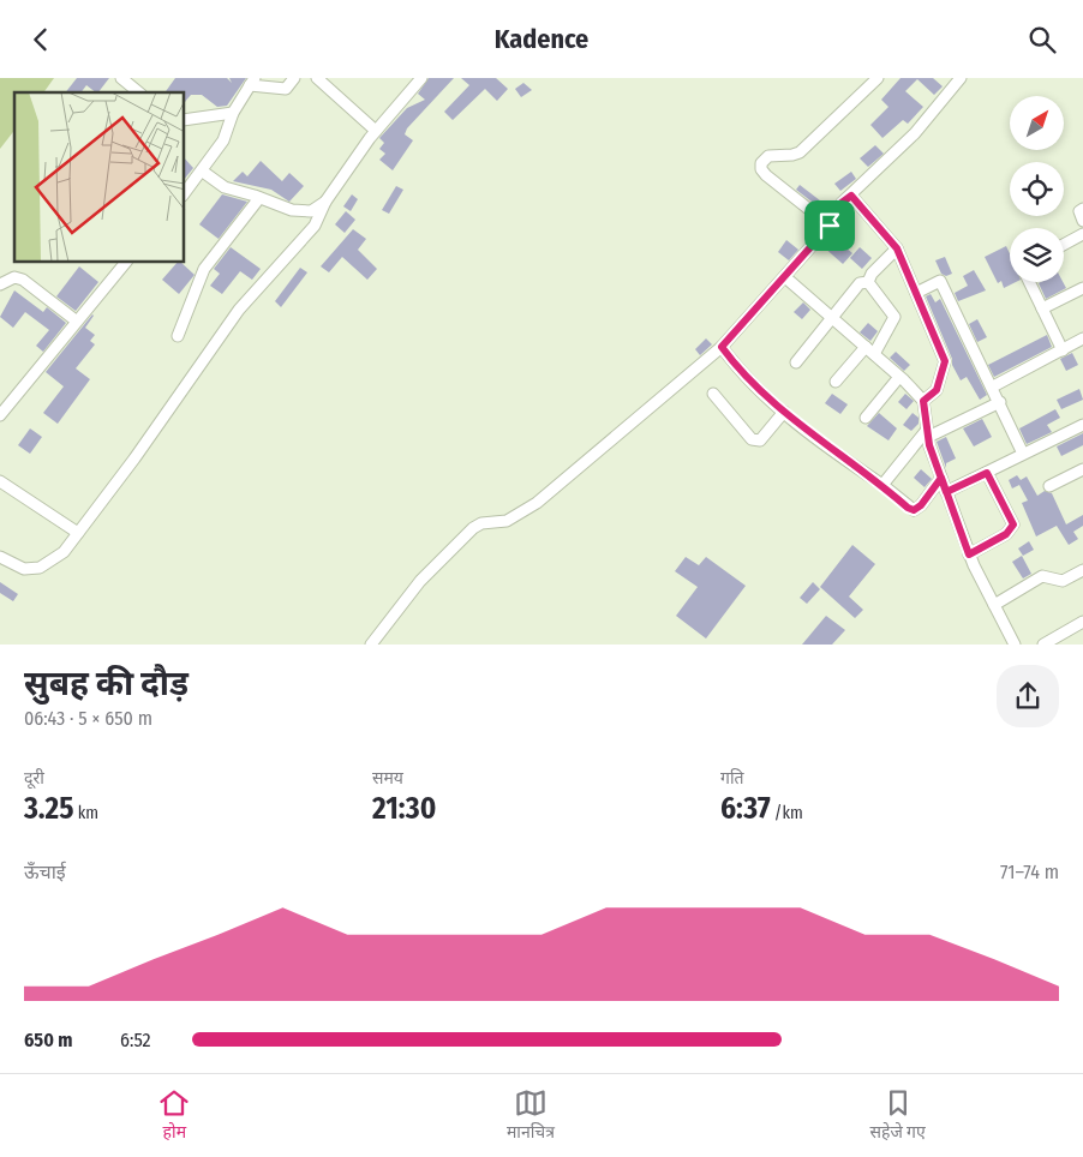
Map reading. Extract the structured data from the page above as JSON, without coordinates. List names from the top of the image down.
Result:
{
  "north": "top right",
  "page": {
    "header": "Kadence",
    "heading": ["सुबह की दौड़", "06:43 · 5 × 650 m"],
    "stats": [
      ["दूरी", "3.25 km"],
      ["समय", "21:30"],
      ["गति", "6:37 /km"]
    ],
    "chart": ["ऊँचाई", "71–74 m"],
    "list": [
      {
        "name": "650 m",
        "note": "6:52"
      }
    ],
    "tabs": ["होम", "मानचित्र", "सहेजे गए"]
  }
}
